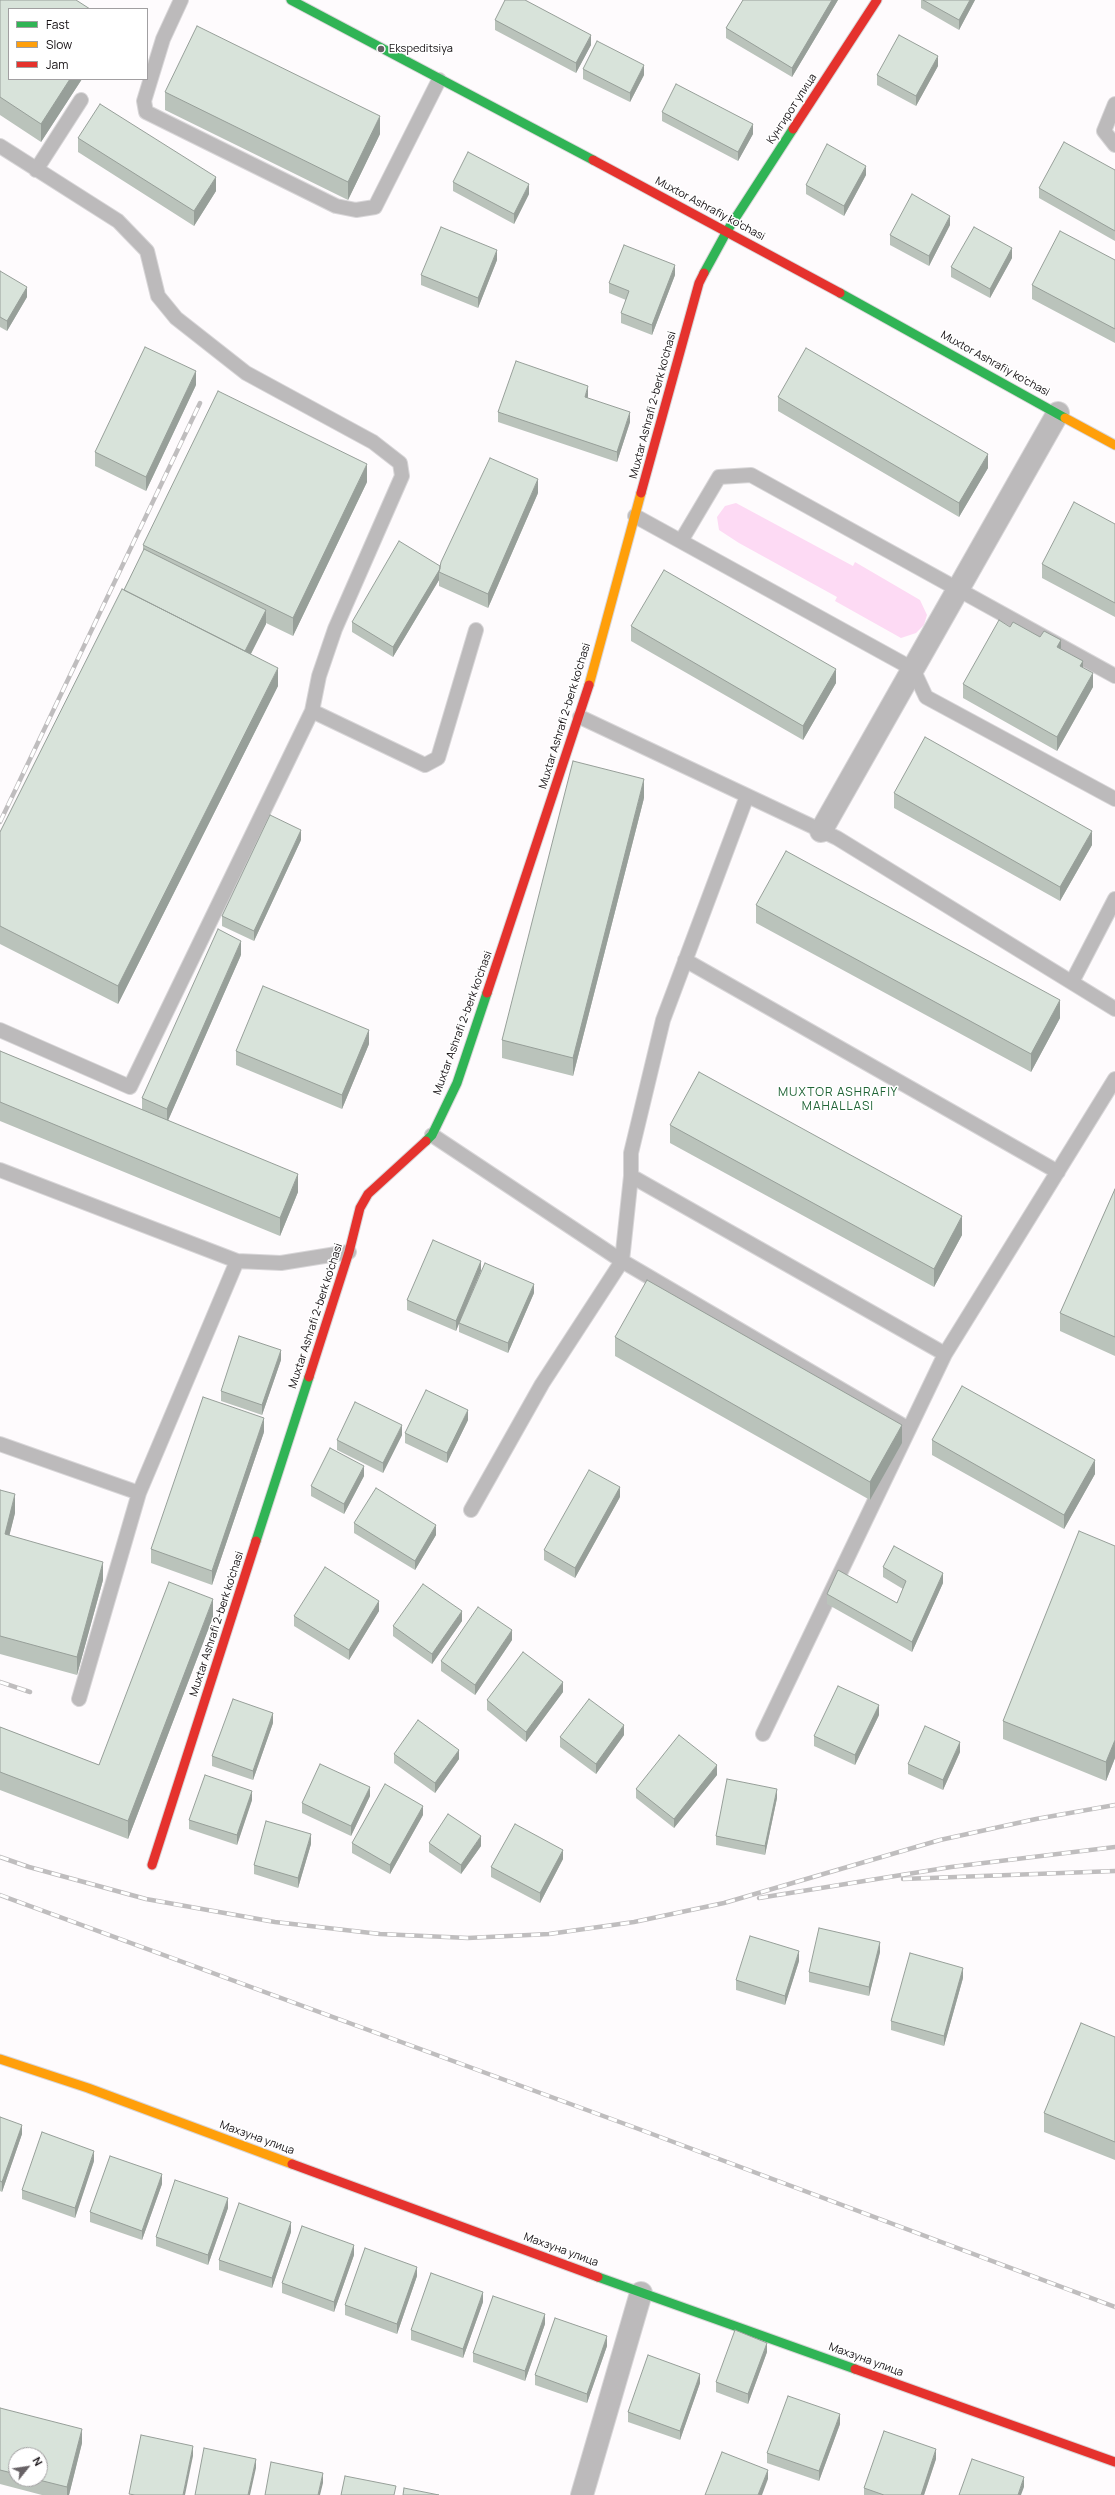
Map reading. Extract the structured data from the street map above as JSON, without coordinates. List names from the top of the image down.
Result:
{
  "streets": {
    "street": [
      "Кунгирот улица",
      "Muxtor Ashrafiy ko'chasi",
      "Muxtar Ashrafi 2-berk ko'chasi",
      "Махзуна улица"
    ]
  },
  "crossings": [
    ["Кунгирот улица", "Muxtor Ashrafiy ko'chasi"],
    ["Кунгирот улица", "Muxtar Ashrafi 2-berk ko'chasi"],
    ["Muxtor Ashrafiy ko'chasi", "Muxtar Ashrafi 2-berk ko'chasi"]
  ],
  "districts": ["MUXTOR ASHRAFIY MAHALLASI"],
  "places": ["Ekspeditsiya"],
  "legend": ["Fast", "Slow", "Jam"],
  "north": "top right"
}
